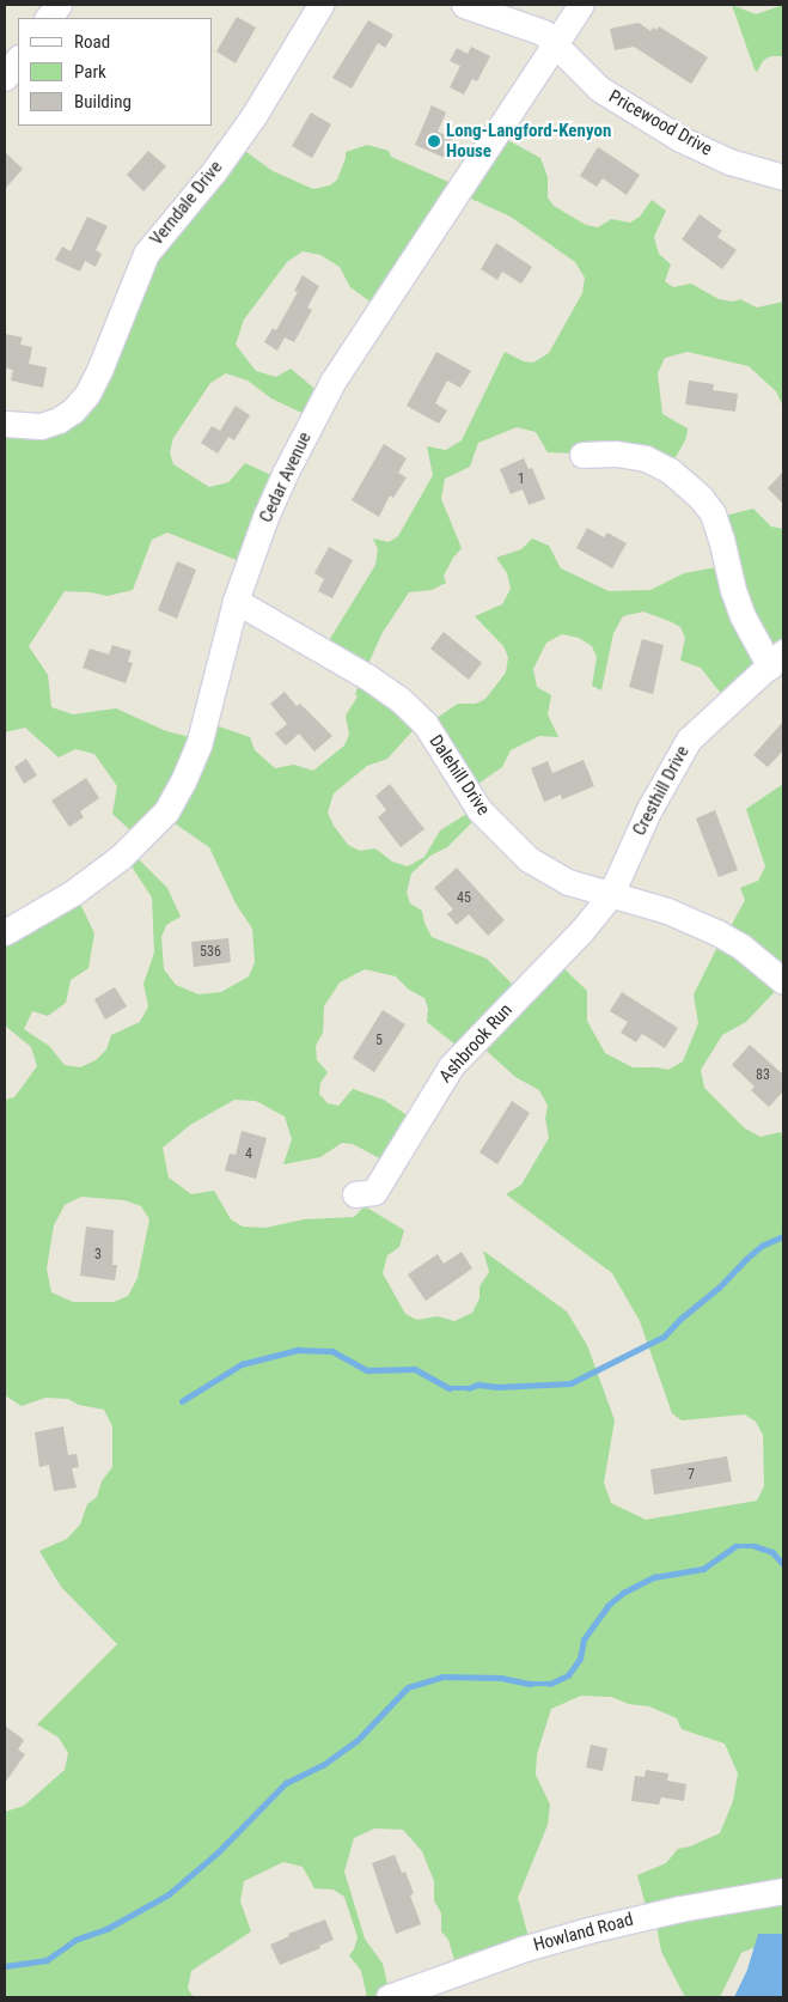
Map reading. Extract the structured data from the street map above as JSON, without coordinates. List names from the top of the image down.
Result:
{
  "streets": {
    "street": [
      "Pricewood Drive",
      "Verndale Drive",
      "Cedar Avenue",
      "Dalehill Drive",
      "Cresthill Drive",
      "Ashbrook Run",
      "Howland Road"
    ]
  },
  "crossings": [
    ["Pricewood Drive", "Cedar Avenue"],
    ["Cedar Avenue", "Dalehill Drive"],
    ["Dalehill Drive", "Cresthill Drive"],
    ["Dalehill Drive", "Ashbrook Run"],
    ["Cresthill Drive", "Ashbrook Run"]
  ],
  "places": ["Long-Langford-Kenyon House"],
  "house_numbers": [
    "1",
    "45",
    "536",
    "5",
    "83",
    "4",
    "3",
    "7"
  ],
  "legend": ["Road", "Park", "Building"]
}
